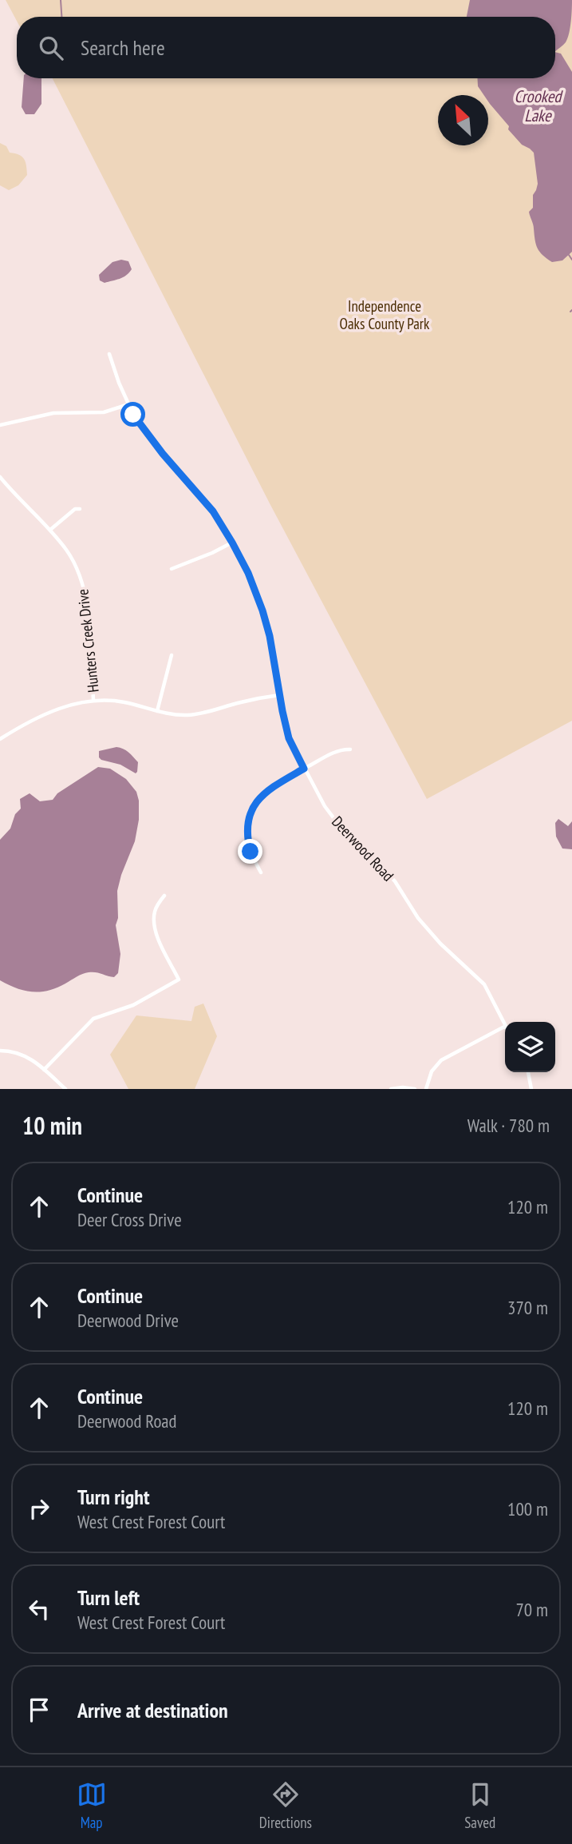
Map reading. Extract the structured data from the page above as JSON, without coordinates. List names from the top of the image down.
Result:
{
  "streets": {
    "street": ["Hunters Creek Drive", "Deerwood Road"]
  },
  "water": ["Crooked Lake"],
  "parks": ["Independence Oaks County Park"],
  "north": "top left",
  "page": {
    "search": "Search here",
    "heading": ["10 min", "Walk · 780 m"],
    "list": [
      ["Continue", "Deer Cross Drive", "120 m"],
      ["Continue", "Deerwood Drive", "370 m"],
      ["Continue", "Deerwood Road", "120 m"],
      ["Turn right", "West Crest Forest Court", "100 m"],
      ["Turn left", "West Crest Forest Court", "70 m"],
      "Arrive at destination"
    ],
    "nav": ["Map", "Directions", "Saved"]
  }
}
